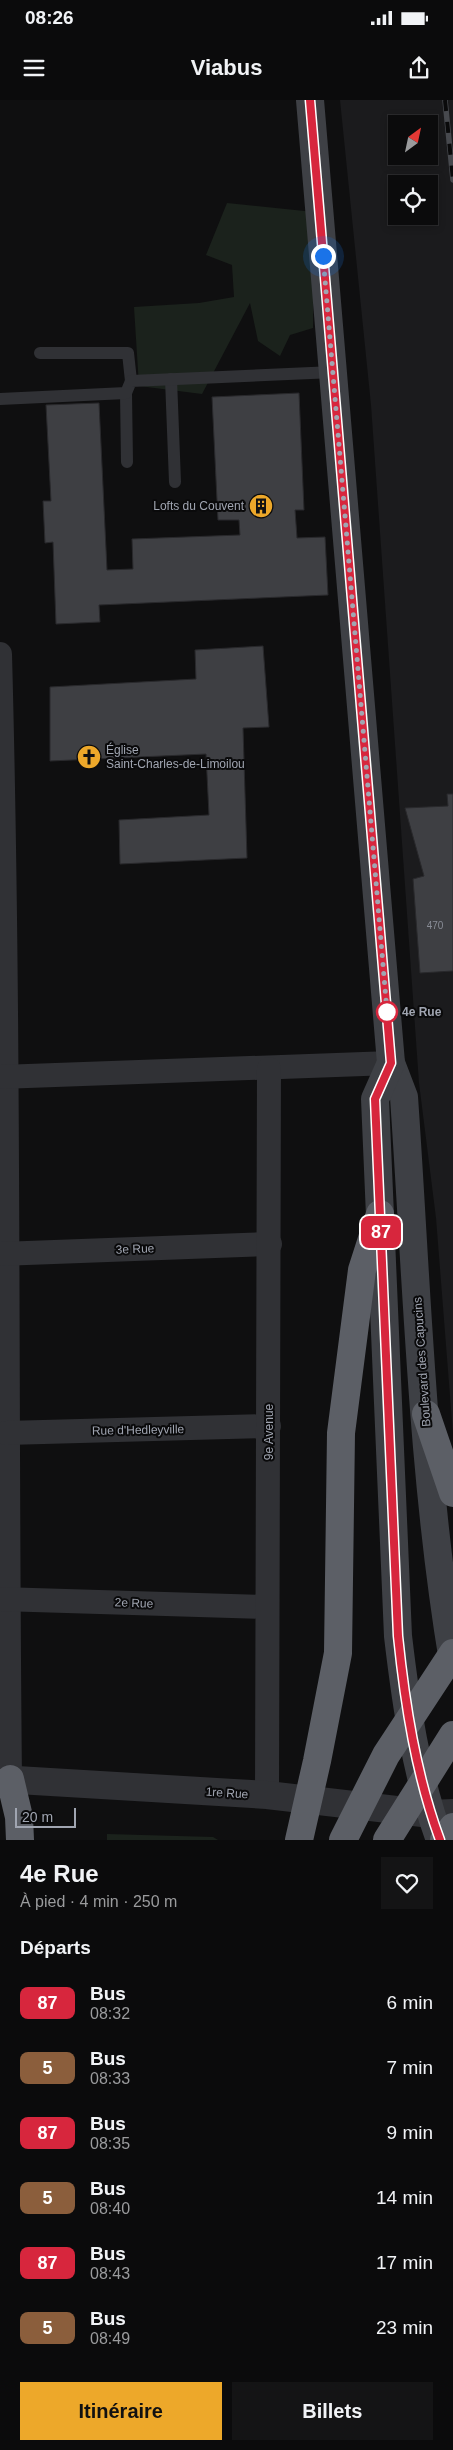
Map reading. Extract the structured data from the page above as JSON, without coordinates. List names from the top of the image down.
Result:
{
  "streets": {
    "main road": ["Boulevard des Capucins"],
    "street": [
      "3e Rue",
      "Rue d'Hedleyville",
      "9e Avenue",
      "2e Rue",
      "1re Rue"
    ]
  },
  "crossings": [
    ["3e Rue", "9e Avenue"],
    ["Boulevard des Capucins", "1re Rue"],
    ["Rue d'Hedleyville", "9e Avenue"],
    ["9e Avenue", "2e Rue"],
    ["9e Avenue", "1re Rue"]
  ],
  "places": {
    "building": ["Lofts du Couvent"],
    "church": ["Église Saint-Charles-de-Limoilou"],
    "other": ["4e Rue"]
  },
  "lines": ["bus line 87"],
  "house_numbers": ["470"],
  "scale_bar": "20 m",
  "north": "top right",
  "page": {
    "status": "08:26",
    "header": "Viabus",
    "on_map": "87",
    "scale": "20 m",
    "heading": [
      ["4e Rue", "À pied · 4 min · 250 m"],
      "Départs"
    ],
    "list": [
      {
        "mark": "87",
        "name": "Bus",
        "note": "08:32",
        "value": "6 min"
      },
      {
        "mark": "5",
        "name": "Bus",
        "note": "08:33",
        "value": "7 min"
      },
      {
        "mark": "87",
        "name": "Bus",
        "note": "08:35",
        "value": "9 min"
      },
      {
        "mark": "5",
        "name": "Bus",
        "note": "08:40",
        "value": "14 min"
      },
      {
        "mark": "87",
        "name": "Bus",
        "note": "08:43",
        "value": "17 min"
      },
      {
        "mark": "5",
        "name": "Bus",
        "note": "08:49",
        "value": "23 min"
      }
    ],
    "buttons": ["Itinéraire", "Billets"]
  }
}
